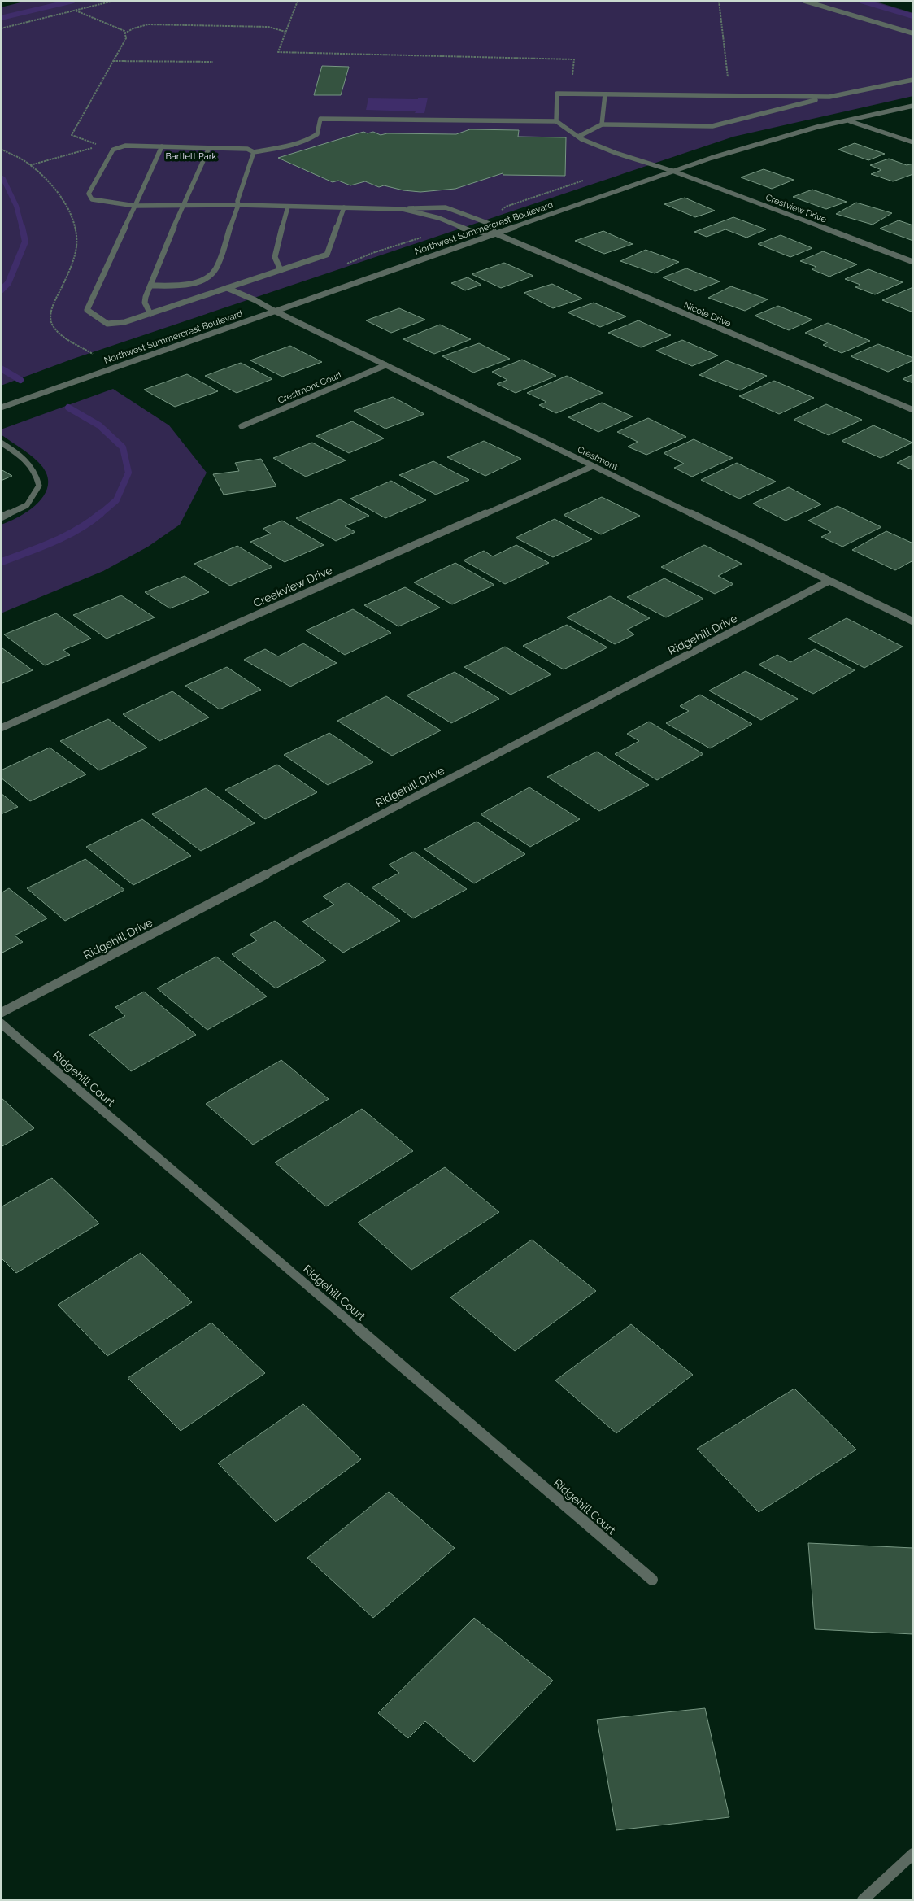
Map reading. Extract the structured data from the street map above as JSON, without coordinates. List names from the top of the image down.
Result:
{
  "streets": {
    "street": [
      "Crestview Drive",
      "Northwest Summercrest Boulevard",
      "Nicole Drive",
      "Crestmont Court",
      "Crestmont",
      "Creekview Drive",
      "Ridgehill Drive",
      "Ridgehill Court"
    ]
  },
  "crossings": [
    ["Crestview Drive", "Northwest Summercrest Boulevard"],
    ["Northwest Summercrest Boulevard", "Nicole Drive"],
    ["Northwest Summercrest Boulevard", "Crestmont"],
    ["Crestmont Court", "Crestmont"],
    ["Crestmont", "Creekview Drive"],
    ["Crestmont", "Ridgehill Drive"]
  ],
  "parks": ["Bartlett Park"]
}
